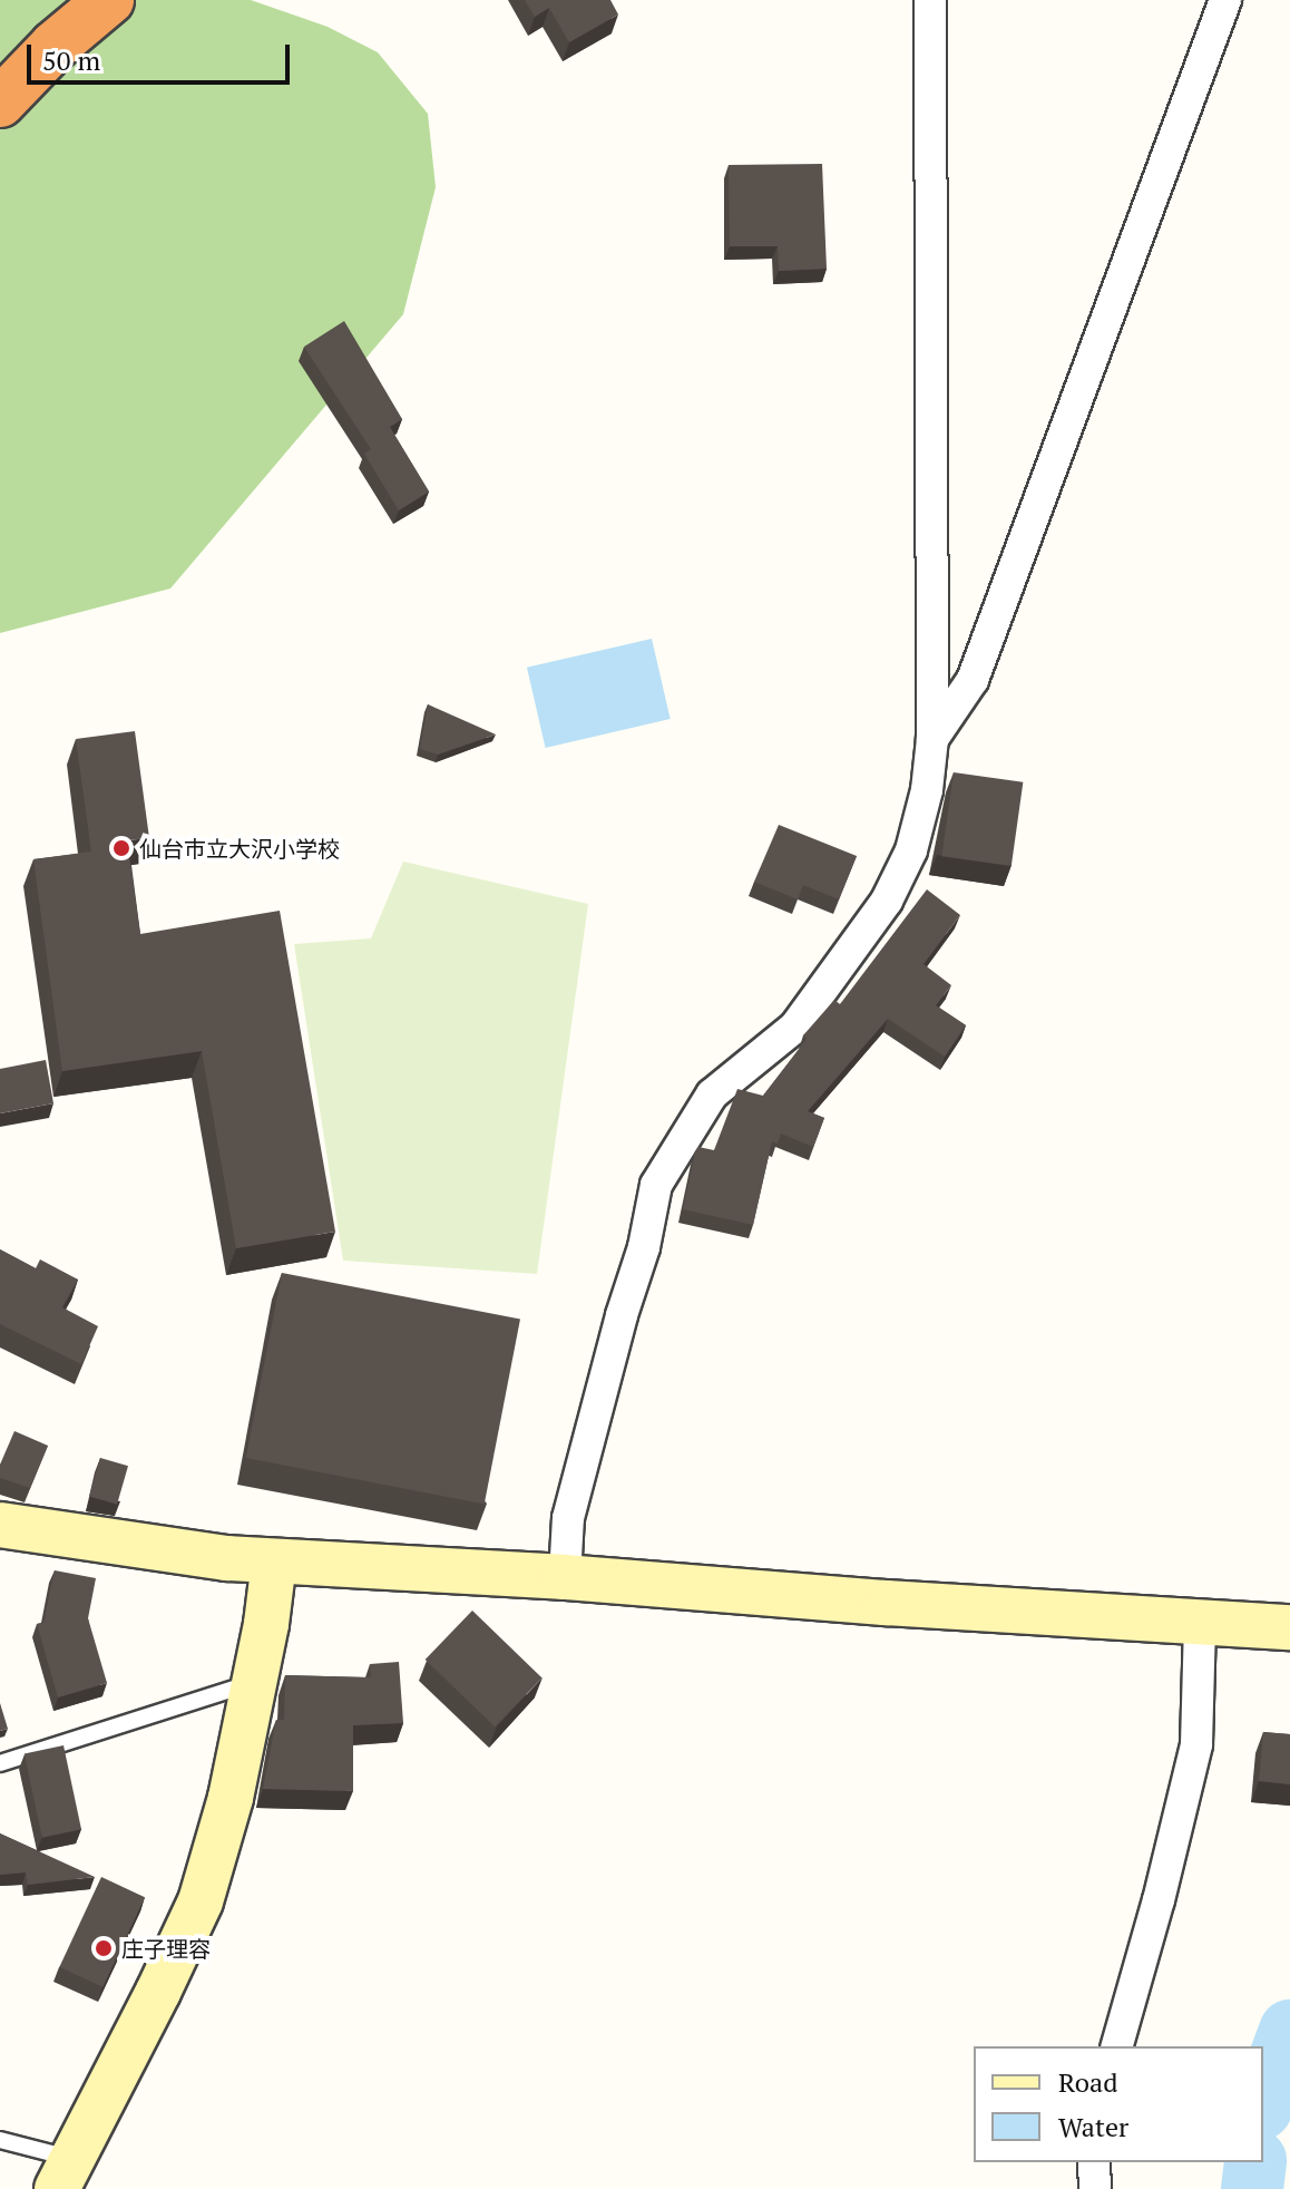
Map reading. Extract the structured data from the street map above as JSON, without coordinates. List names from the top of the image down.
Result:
{
  "places": ["仙台市立大沢小学校", "庄子理容"],
  "legend": ["Road", "Water"],
  "scale_bar": "50 m"
}
